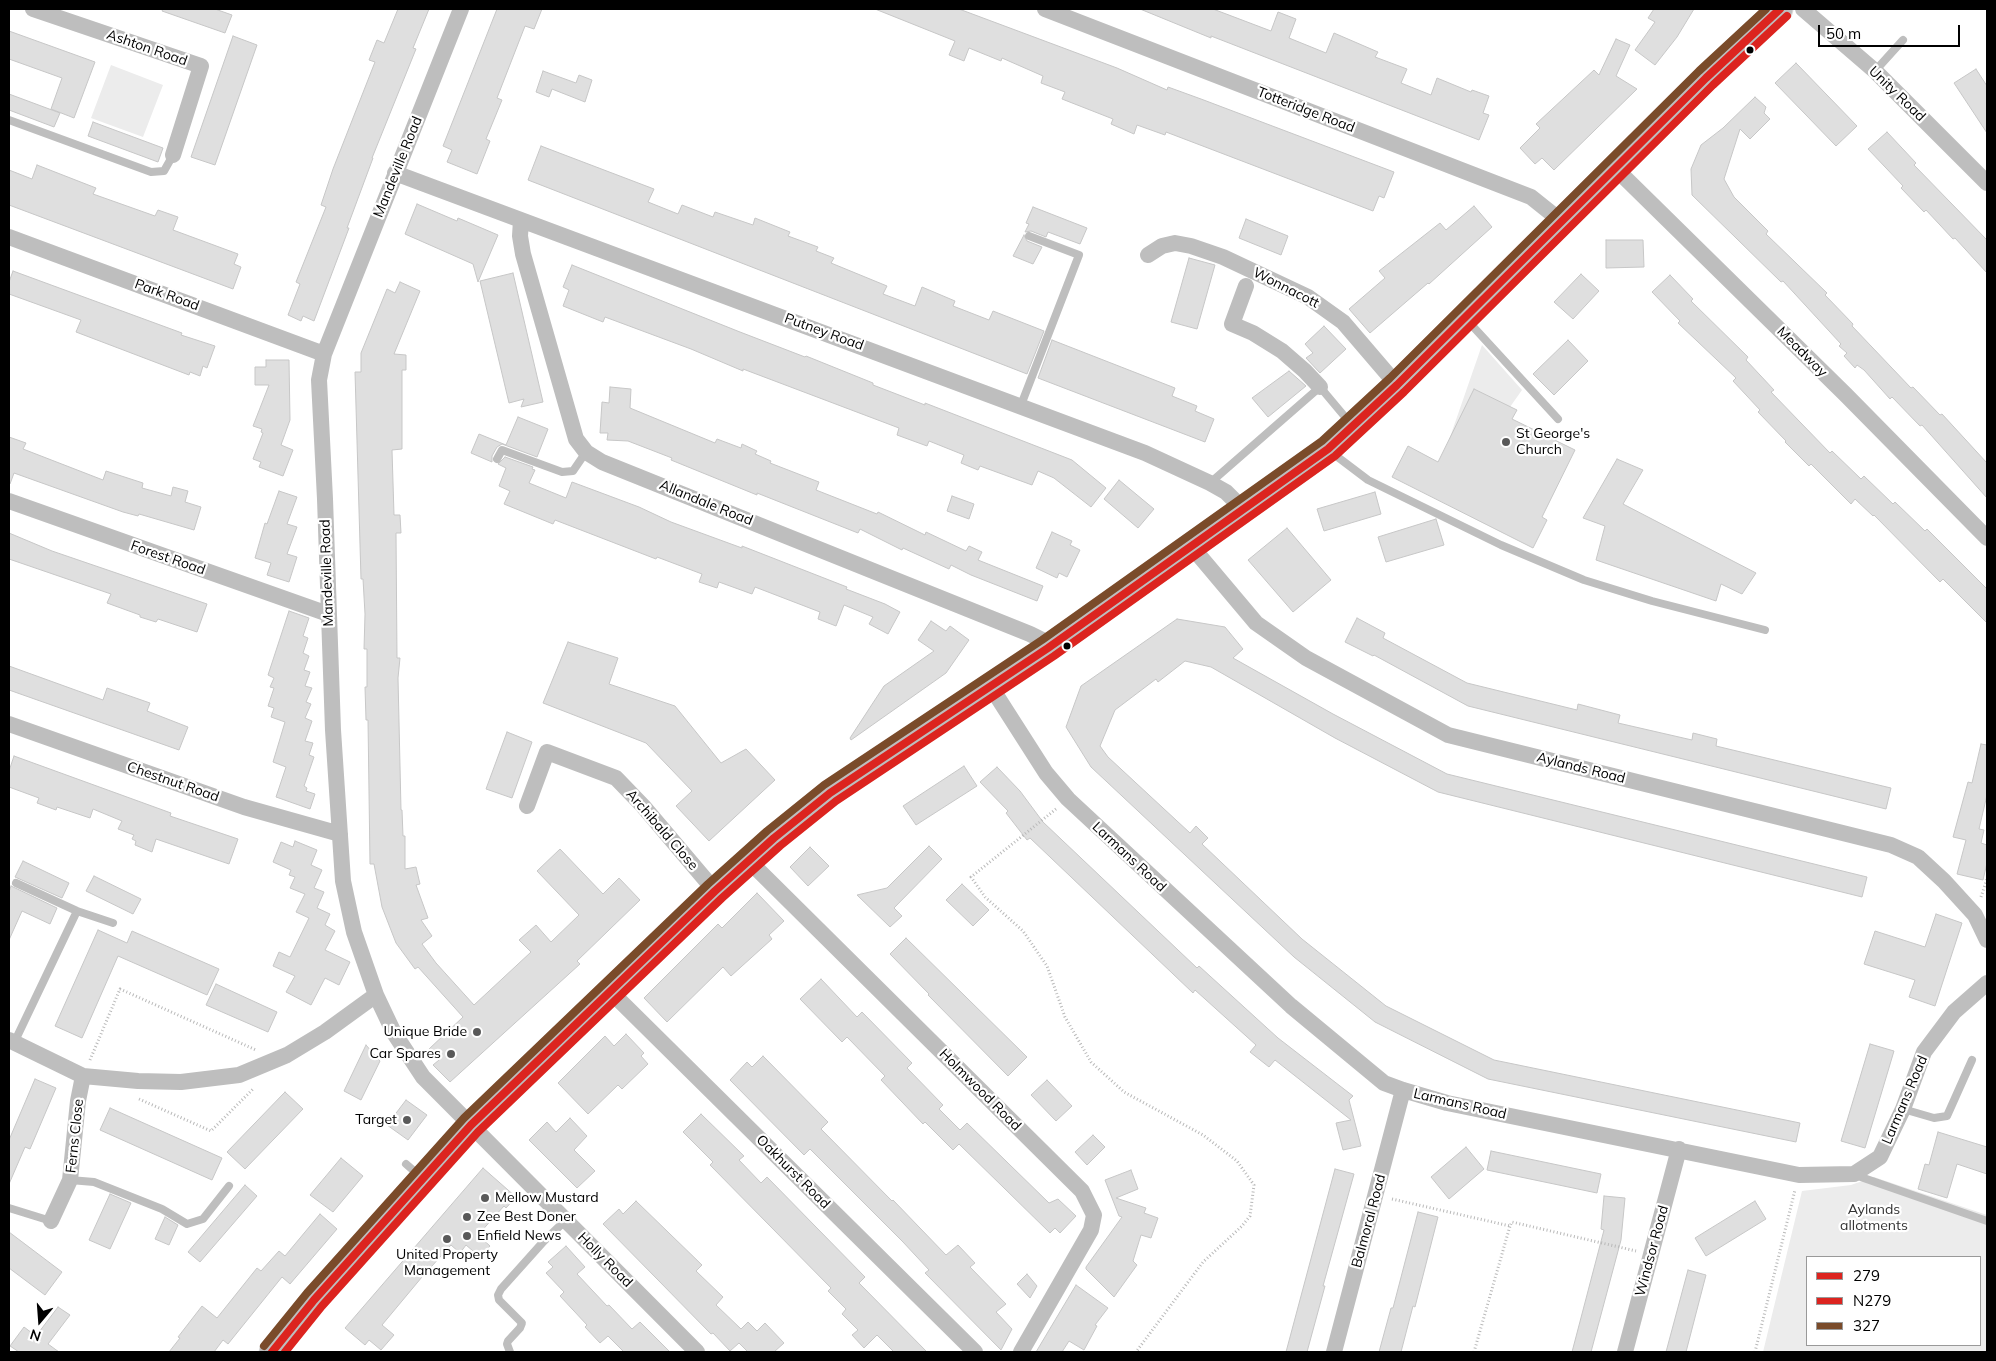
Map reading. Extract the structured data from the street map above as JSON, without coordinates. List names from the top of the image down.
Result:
{
  "streets": {
    "street": [
      "Ashton Road",
      "Unity Road",
      "Totteridge Road",
      "Mandeville Road",
      "Wonnacott",
      "Park Road",
      "Putney Road",
      "Meadway",
      "Allandale Road",
      "Forest Road",
      "Aylands Road",
      "Chestnut Road",
      "Archibald Close",
      "Larmans Road",
      "Holmwood Road",
      "Ferns Close",
      "Oakhurst Road",
      "Balmoral Road",
      "Windsor Road",
      "Holly Road"
    ]
  },
  "crossings": [
    ["Mandeville Road", "Park Road"],
    ["Mandeville Road", "Putney Road"],
    ["Mandeville Road", "Forest Road"],
    ["Mandeville Road", "Chestnut Road"],
    ["Mandeville Road", "Holly Road"],
    ["Larmans Road", "Balmoral Road"],
    ["Larmans Road", "Windsor Road"]
  ],
  "parks": ["Aylands allotments"],
  "places": [
    "St George's Church",
    "Unique Bride",
    "Car Spares",
    "Target",
    "Mellow Mustard",
    "Zee Best Doner",
    "Enfield News",
    "United Property Management"
  ],
  "lines": ["transit line 279", "transit line 327", "transit line N279"],
  "legend": ["279", "N279", "327"],
  "scale_bar": "50 m",
  "north": "bottom"
}
